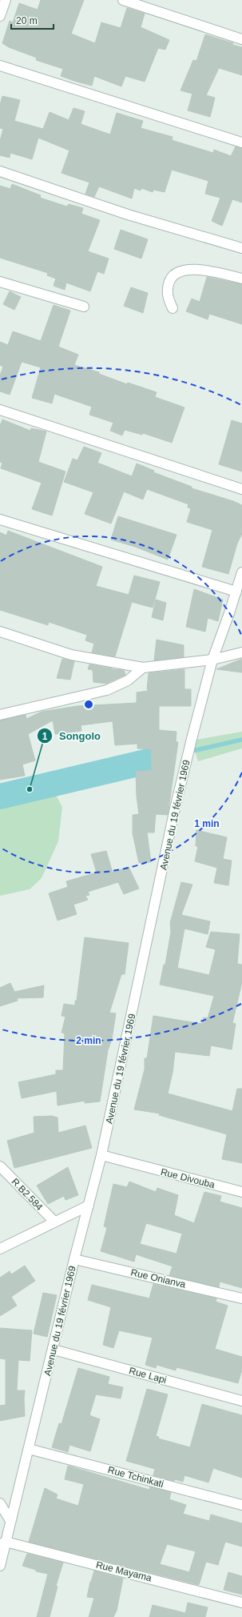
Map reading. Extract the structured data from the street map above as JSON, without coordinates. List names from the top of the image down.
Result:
{
  "streets": {
    "street": [
      "Avenue du 19 février 1969",
      "Rue Divouba",
      "R.B2.584",
      "Rue Onianva",
      "Rue Lapi",
      "Rue Tchinkati",
      "Rue Mayama"
    ]
  },
  "crossings": [
    ["Avenue du 19 février 1969", "Rue Divouba"],
    ["Avenue du 19 février 1969", "Rue Onianva"],
    ["Avenue du 19 février 1969", "Rue Lapi"],
    ["Avenue du 19 février 1969", "Rue Tchinkati"],
    ["Avenue du 19 février 1969", "Rue Mayama"]
  ],
  "places": ["Songolo"],
  "scale_bar": "20 m",
  "rings": ["1 min", "2 min"]
}
